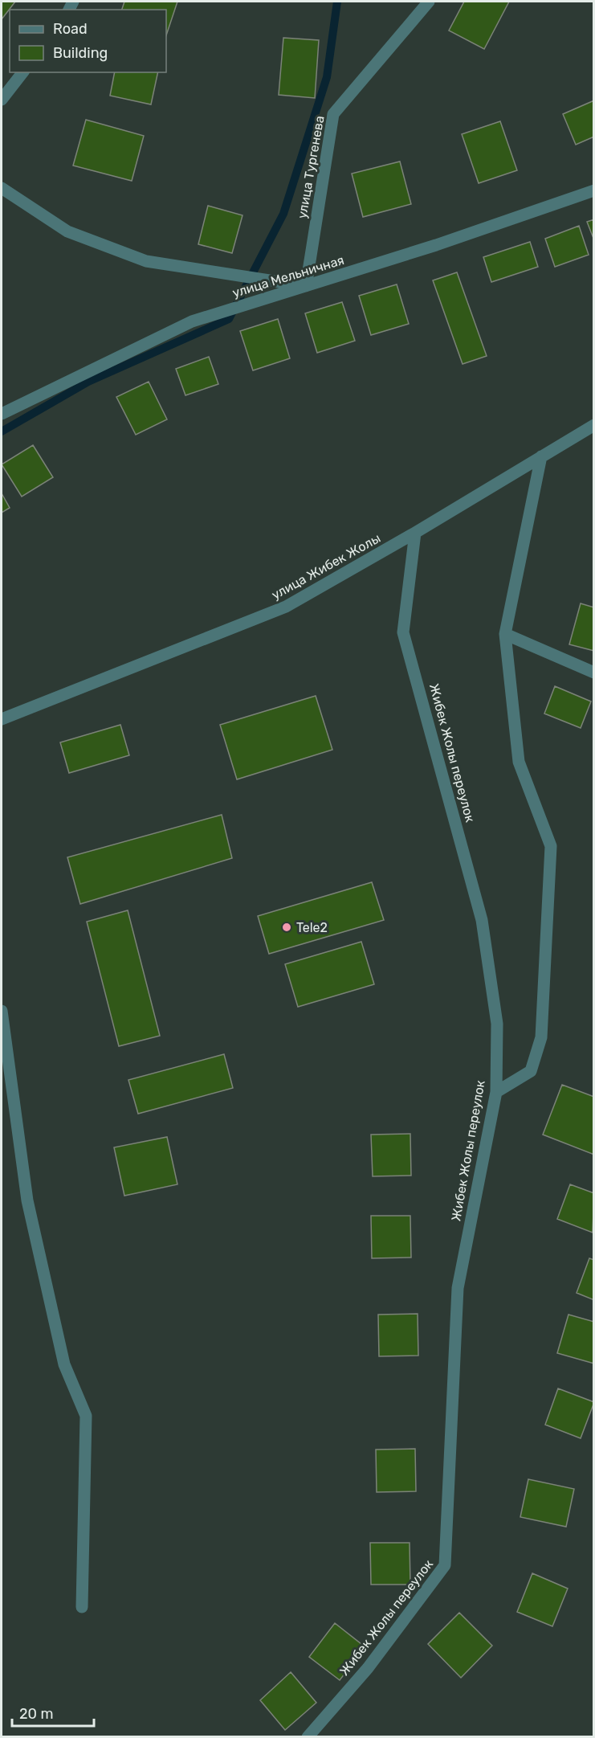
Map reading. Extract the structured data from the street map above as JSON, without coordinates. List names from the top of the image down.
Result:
{
  "streets": {
    "street": [
      "улица Тургенева",
      "улица Мельничная",
      "улица Жибек Жолы",
      "Жибек Жолы переулок"
    ]
  },
  "crossings": [
    ["улица Тургенева", "улица Мельничная"],
    ["улица Жибек Жолы", "Жибек Жолы переулок"]
  ],
  "places": ["Tele2"],
  "legend": ["Road", "Building"],
  "scale_bar": "20 m"
}
